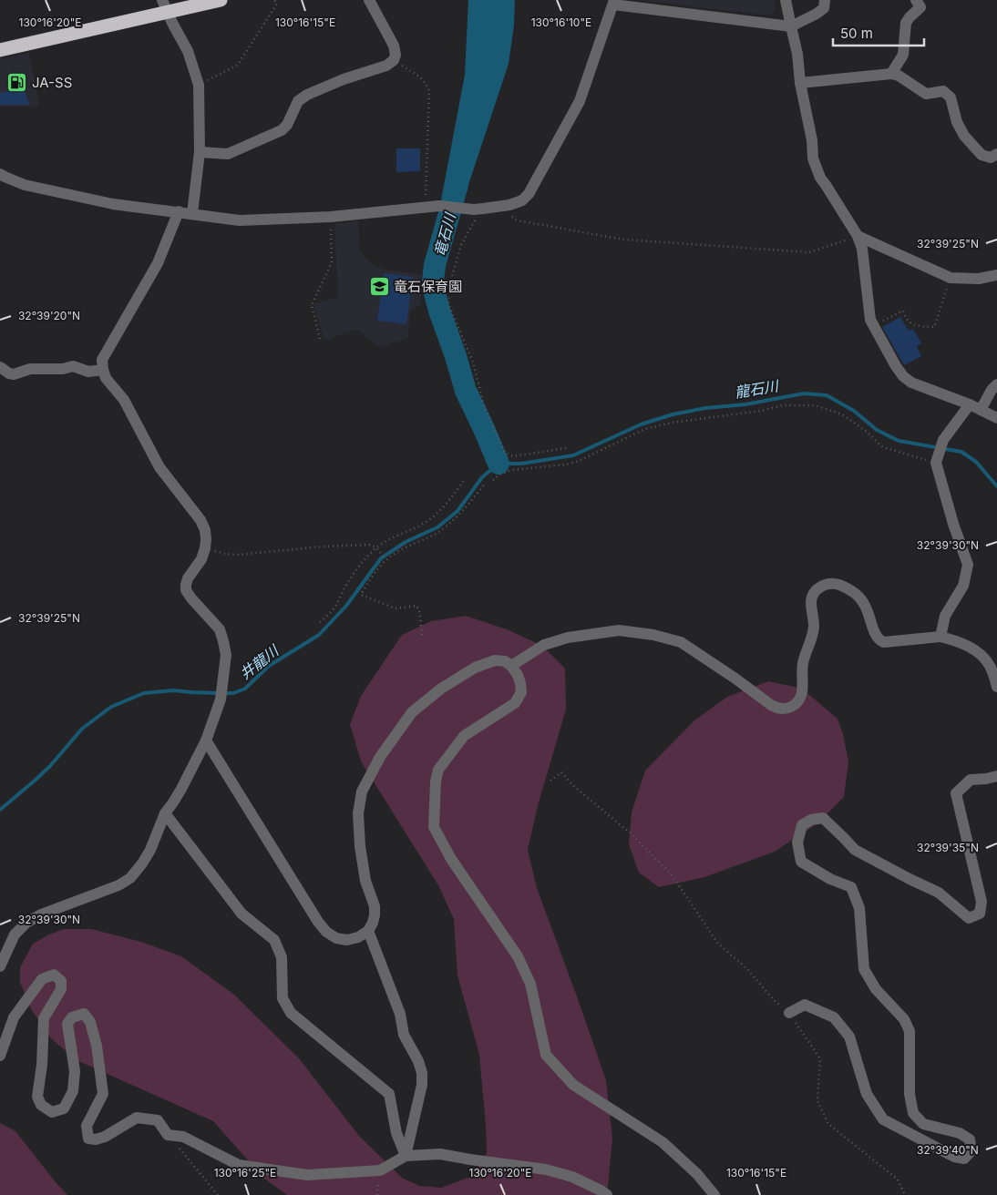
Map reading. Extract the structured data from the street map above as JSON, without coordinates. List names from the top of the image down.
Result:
{
  "water": ["竜石川", "龍石川", "井龍川"],
  "places": {
    "fuel station": ["JA-SS"],
    "school or university": ["竜石保育園"]
  },
  "scale_bar": "50 m",
  "coordinates": [
    "130°16'20\"E",
    "130°16'15\"E",
    "130°16'10\"E",
    "32°39'25\"N",
    "32°39'20\"N",
    "32°39'30\"N",
    "32°39'35\"N",
    "32°39'40\"N",
    "130°16'25\"E"
  ]
}
